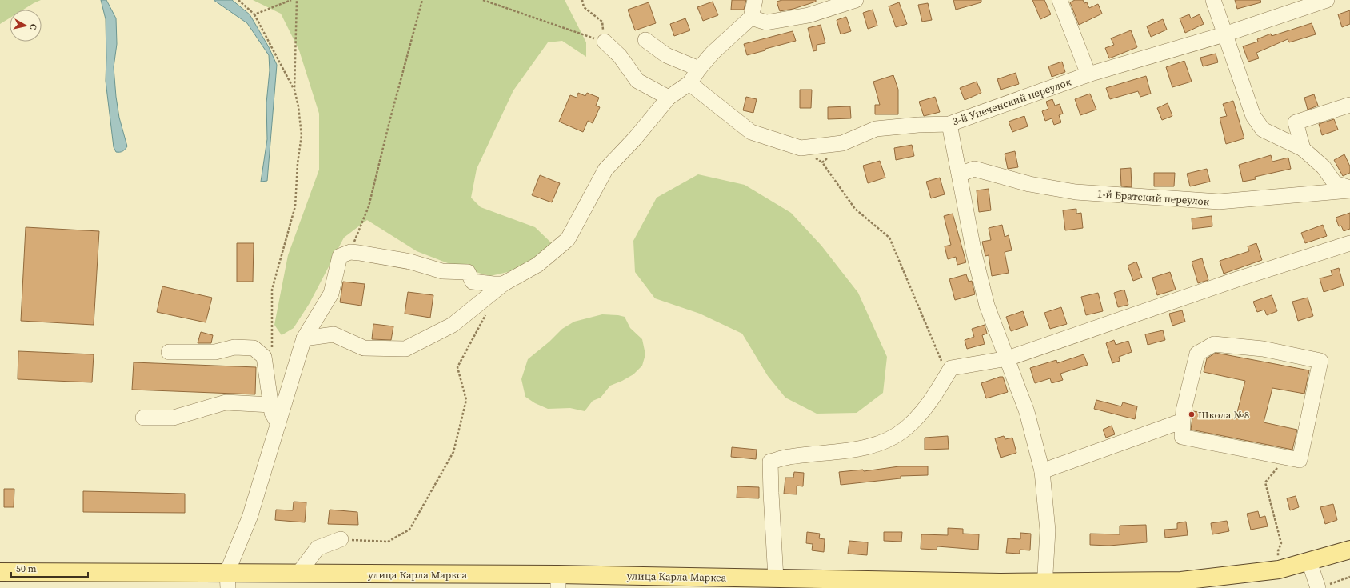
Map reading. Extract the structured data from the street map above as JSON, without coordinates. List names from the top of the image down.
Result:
{
  "streets": {
    "main road": ["улица Карла Маркса"],
    "street": ["3-й Унеченский переулок", "1-й Братский переулок"]
  },
  "places": ["Школа №8"],
  "scale_bar": "50 m",
  "north": "right"
}
